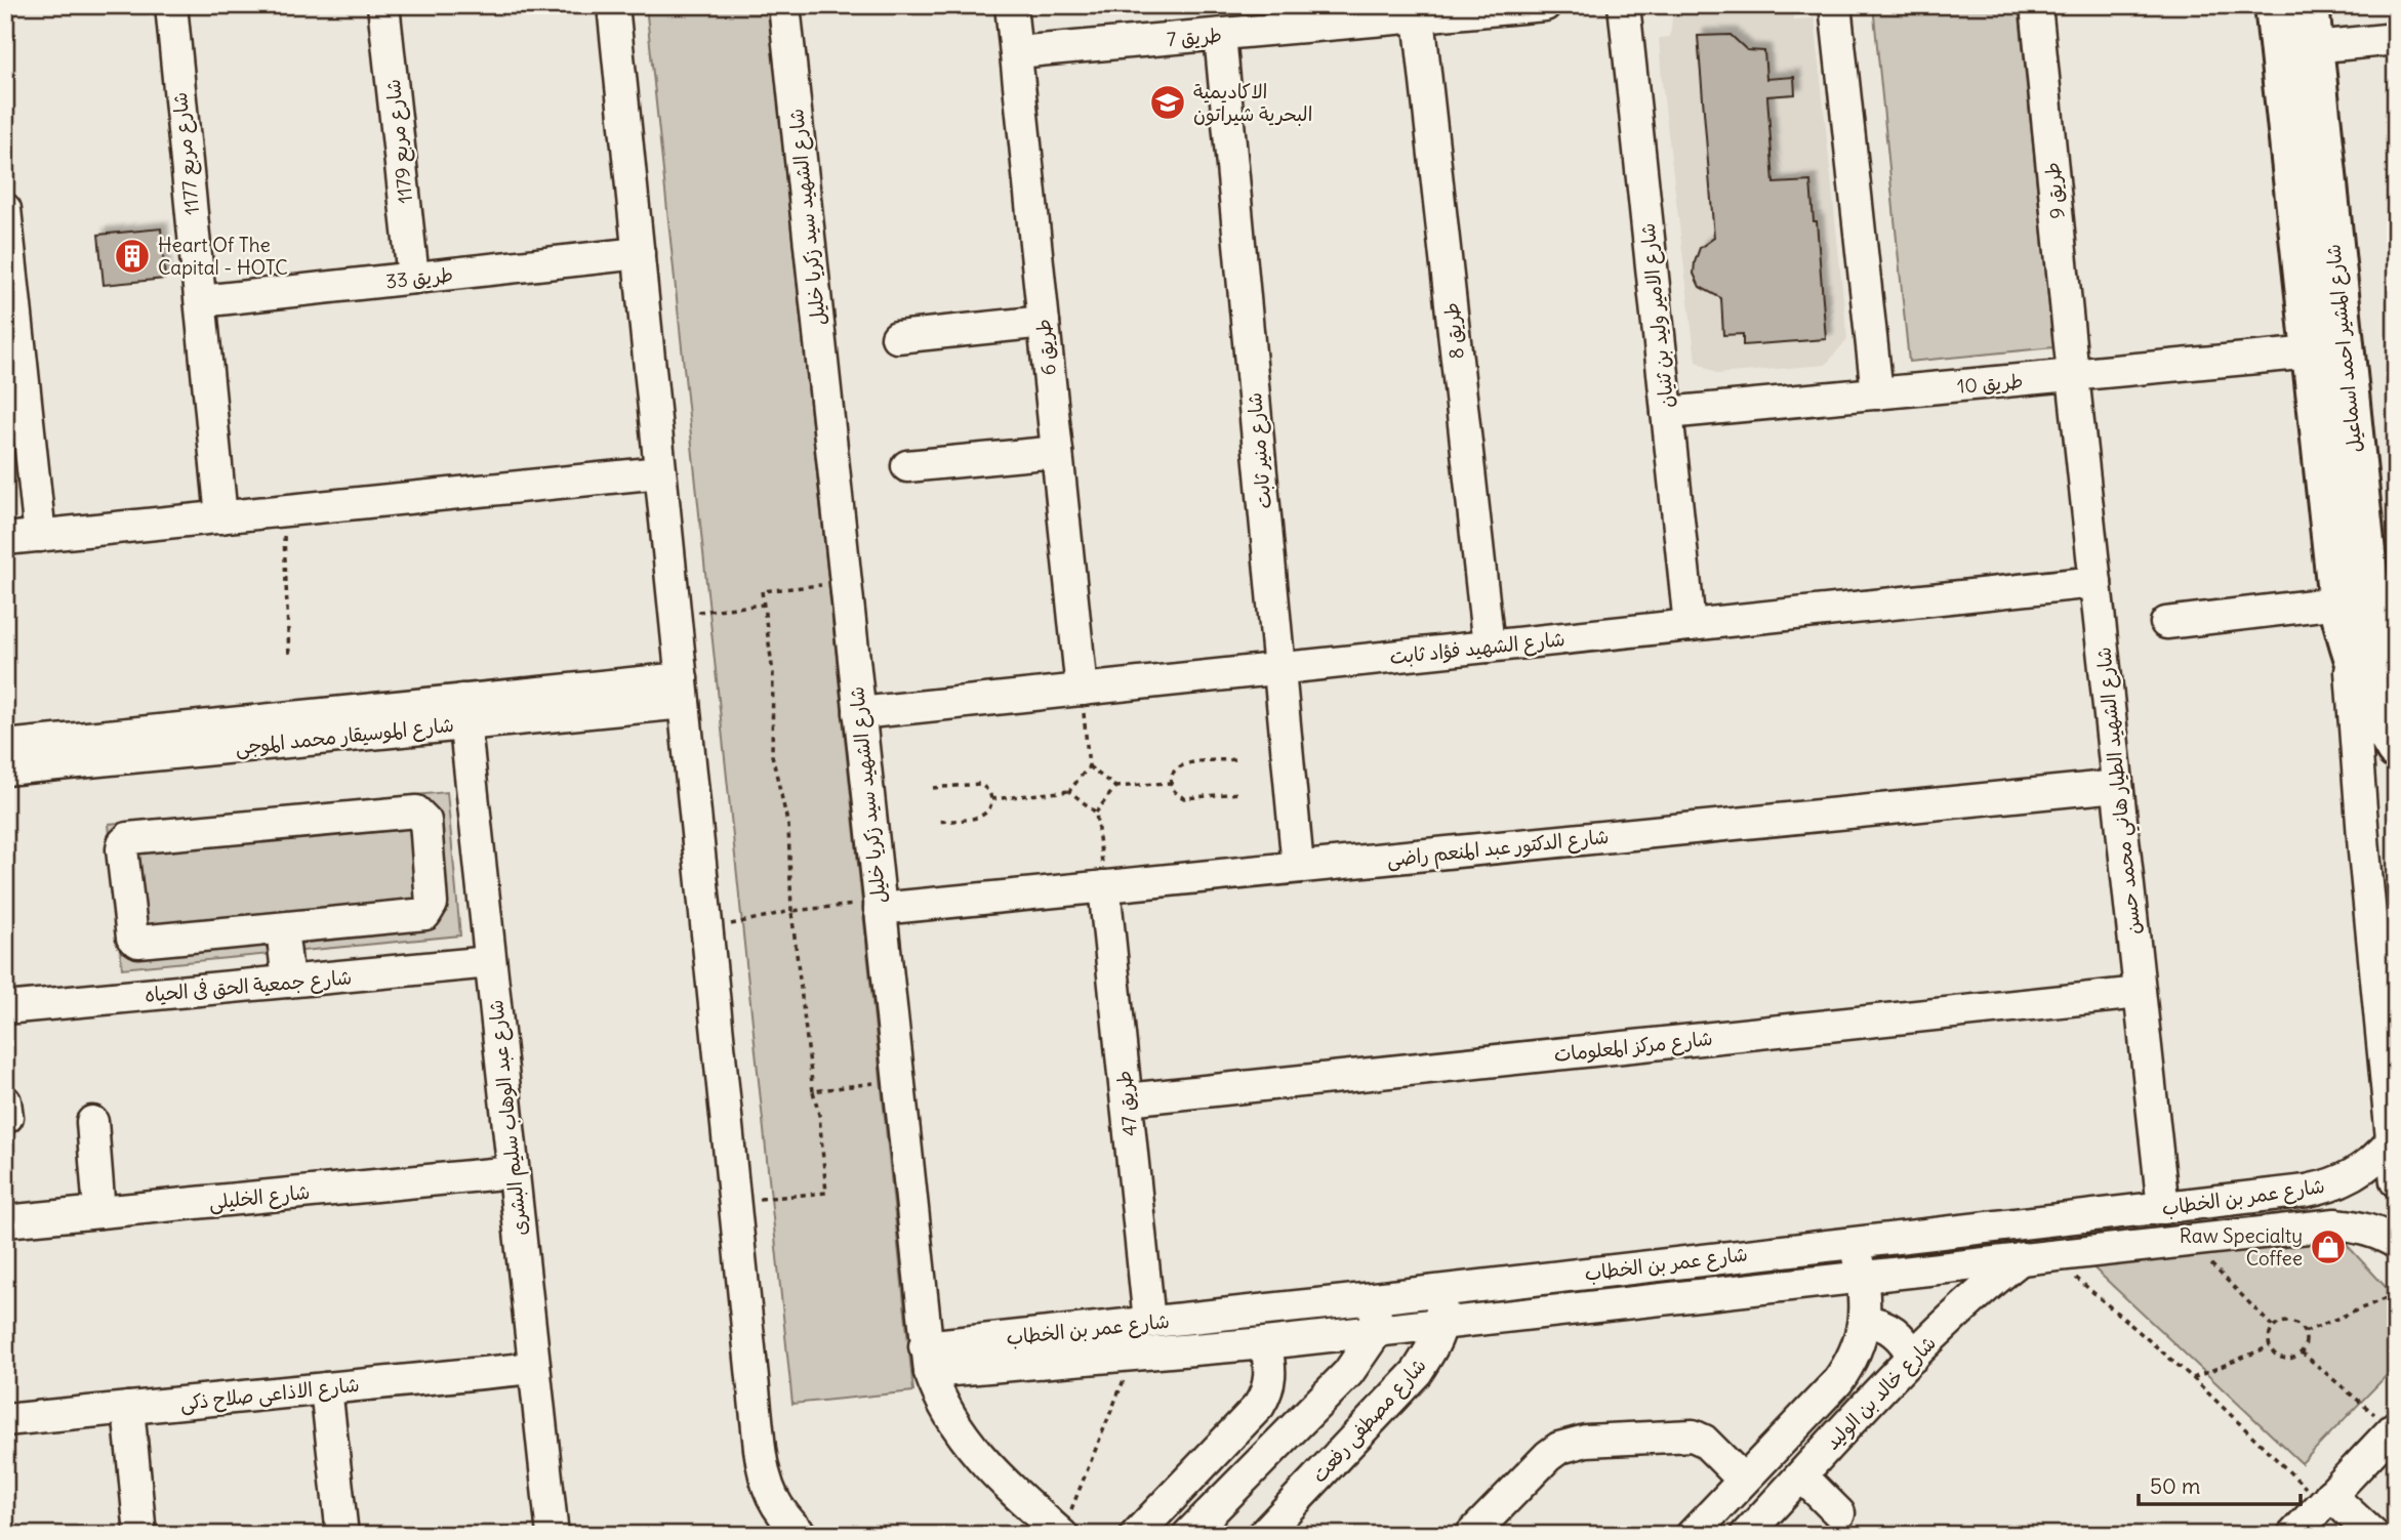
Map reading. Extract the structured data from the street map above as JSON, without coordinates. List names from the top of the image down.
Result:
{
  "streets": {
    "main road": ["شارع المشير احمد اسماعيل"],
    "street": [
      "طريق 7",
      "شارع مربع 1179",
      "شارع مربع 1177",
      "طريق 9",
      "شارع الشهيد سيد زكريا خليل",
      "طريق 33",
      "شارع الامير وليد بن ثنيان",
      "طريق 8",
      "طريق 6",
      "طريق 10",
      "شارع منير ثابت",
      "شارع الشهيد فؤاد ثابت",
      "شارع الموسيقار محمد الموجى",
      "شارع الشهيد الطيار هاني محمد حسن",
      "شارع الدكتور عبد المنعم راضى",
      "شارع جمعية الحق فى الحياه",
      "شارع مركز المعلومات",
      "طريق 47",
      "شارع عبد الوهاب سليم البشرى",
      "شارع الخليلى",
      "شارع عمر بن الخطاب",
      "شارع خالد بن الوليد",
      "شارع الاذاعى صلاح ذكى",
      "شارع مصطفى رفعت"
    ]
  },
  "crossings": [
    ["طريق 7", "طريق 8"],
    ["طريق 7", "طريق 6"],
    ["طريق 7", "شارع منير ثابت"],
    ["شارع مربع 1179", "طريق 33"],
    ["شارع مربع 1177", "طريق 33"],
    ["طريق 9", "طريق 10"],
    ["طريق 9", "شارع الشهيد الطيار هاني محمد حسن"],
    ["شارع الشهيد سيد زكريا خليل", "شارع الشهيد فؤاد ثابت"],
    ["شارع الشهيد سيد زكريا خليل", "شارع الدكتور عبد المنعم راضى"],
    ["شارع الشهيد سيد زكريا خليل", "شارع عمر بن الخطاب"],
    ["شارع الامير وليد بن ثنيان", "طريق 10"],
    ["شارع الامير وليد بن ثنيان", "شارع الشهيد فؤاد ثابت"],
    ["طريق 8", "شارع الشهيد فؤاد ثابت"],
    ["طريق 6", "شارع الشهيد فؤاد ثابت"],
    ["شارع المشير احمد اسماعيل", "طريق 10"],
    ["شارع المشير احمد اسماعيل", "شارع عمر بن الخطاب"],
    ["طريق 10", "شارع الشهيد الطيار هاني محمد حسن"],
    ["شارع منير ثابت", "شارع الشهيد فؤاد ثابت"],
    ["شارع منير ثابت", "شارع الدكتور عبد المنعم راضى"],
    ["شارع الشهيد فؤاد ثابت", "شارع الشهيد الطيار هاني محمد حسن"],
    ["شارع الموسيقار محمد الموجى", "شارع عبد الوهاب سليم البشرى"],
    ["شارع الشهيد الطيار هاني محمد حسن", "شارع الدكتور عبد المنعم راضى"],
    ["شارع الشهيد الطيار هاني محمد حسن", "شارع مركز المعلومات"],
    ["شارع الشهيد الطيار هاني محمد حسن", "شارع عمر بن الخطاب"],
    ["شارع الدكتور عبد المنعم راضى", "طريق 47"],
    ["شارع جمعية الحق فى الحياه", "شارع عبد الوهاب سليم البشرى"],
    ["شارع مركز المعلومات", "طريق 47"],
    ["طريق 47", "شارع عمر بن الخطاب"],
    ["شارع عبد الوهاب سليم البشرى", "شارع الخليلى"],
    ["شارع عبد الوهاب سليم البشرى", "شارع الاذاعى صلاح ذكى"],
    ["شارع عمر بن الخطاب", "شارع خالد بن الوليد"],
    ["شارع عمر بن الخطاب", "شارع مصطفى رفعت"]
  ],
  "places": {
    "school or university": ["الاكاديمية البحرية شيراتون"],
    "building": ["Heart Of The Capital - HOTC"],
    "shop": ["Raw Specialty Coffee"]
  },
  "scale_bar": "50 m"
}
